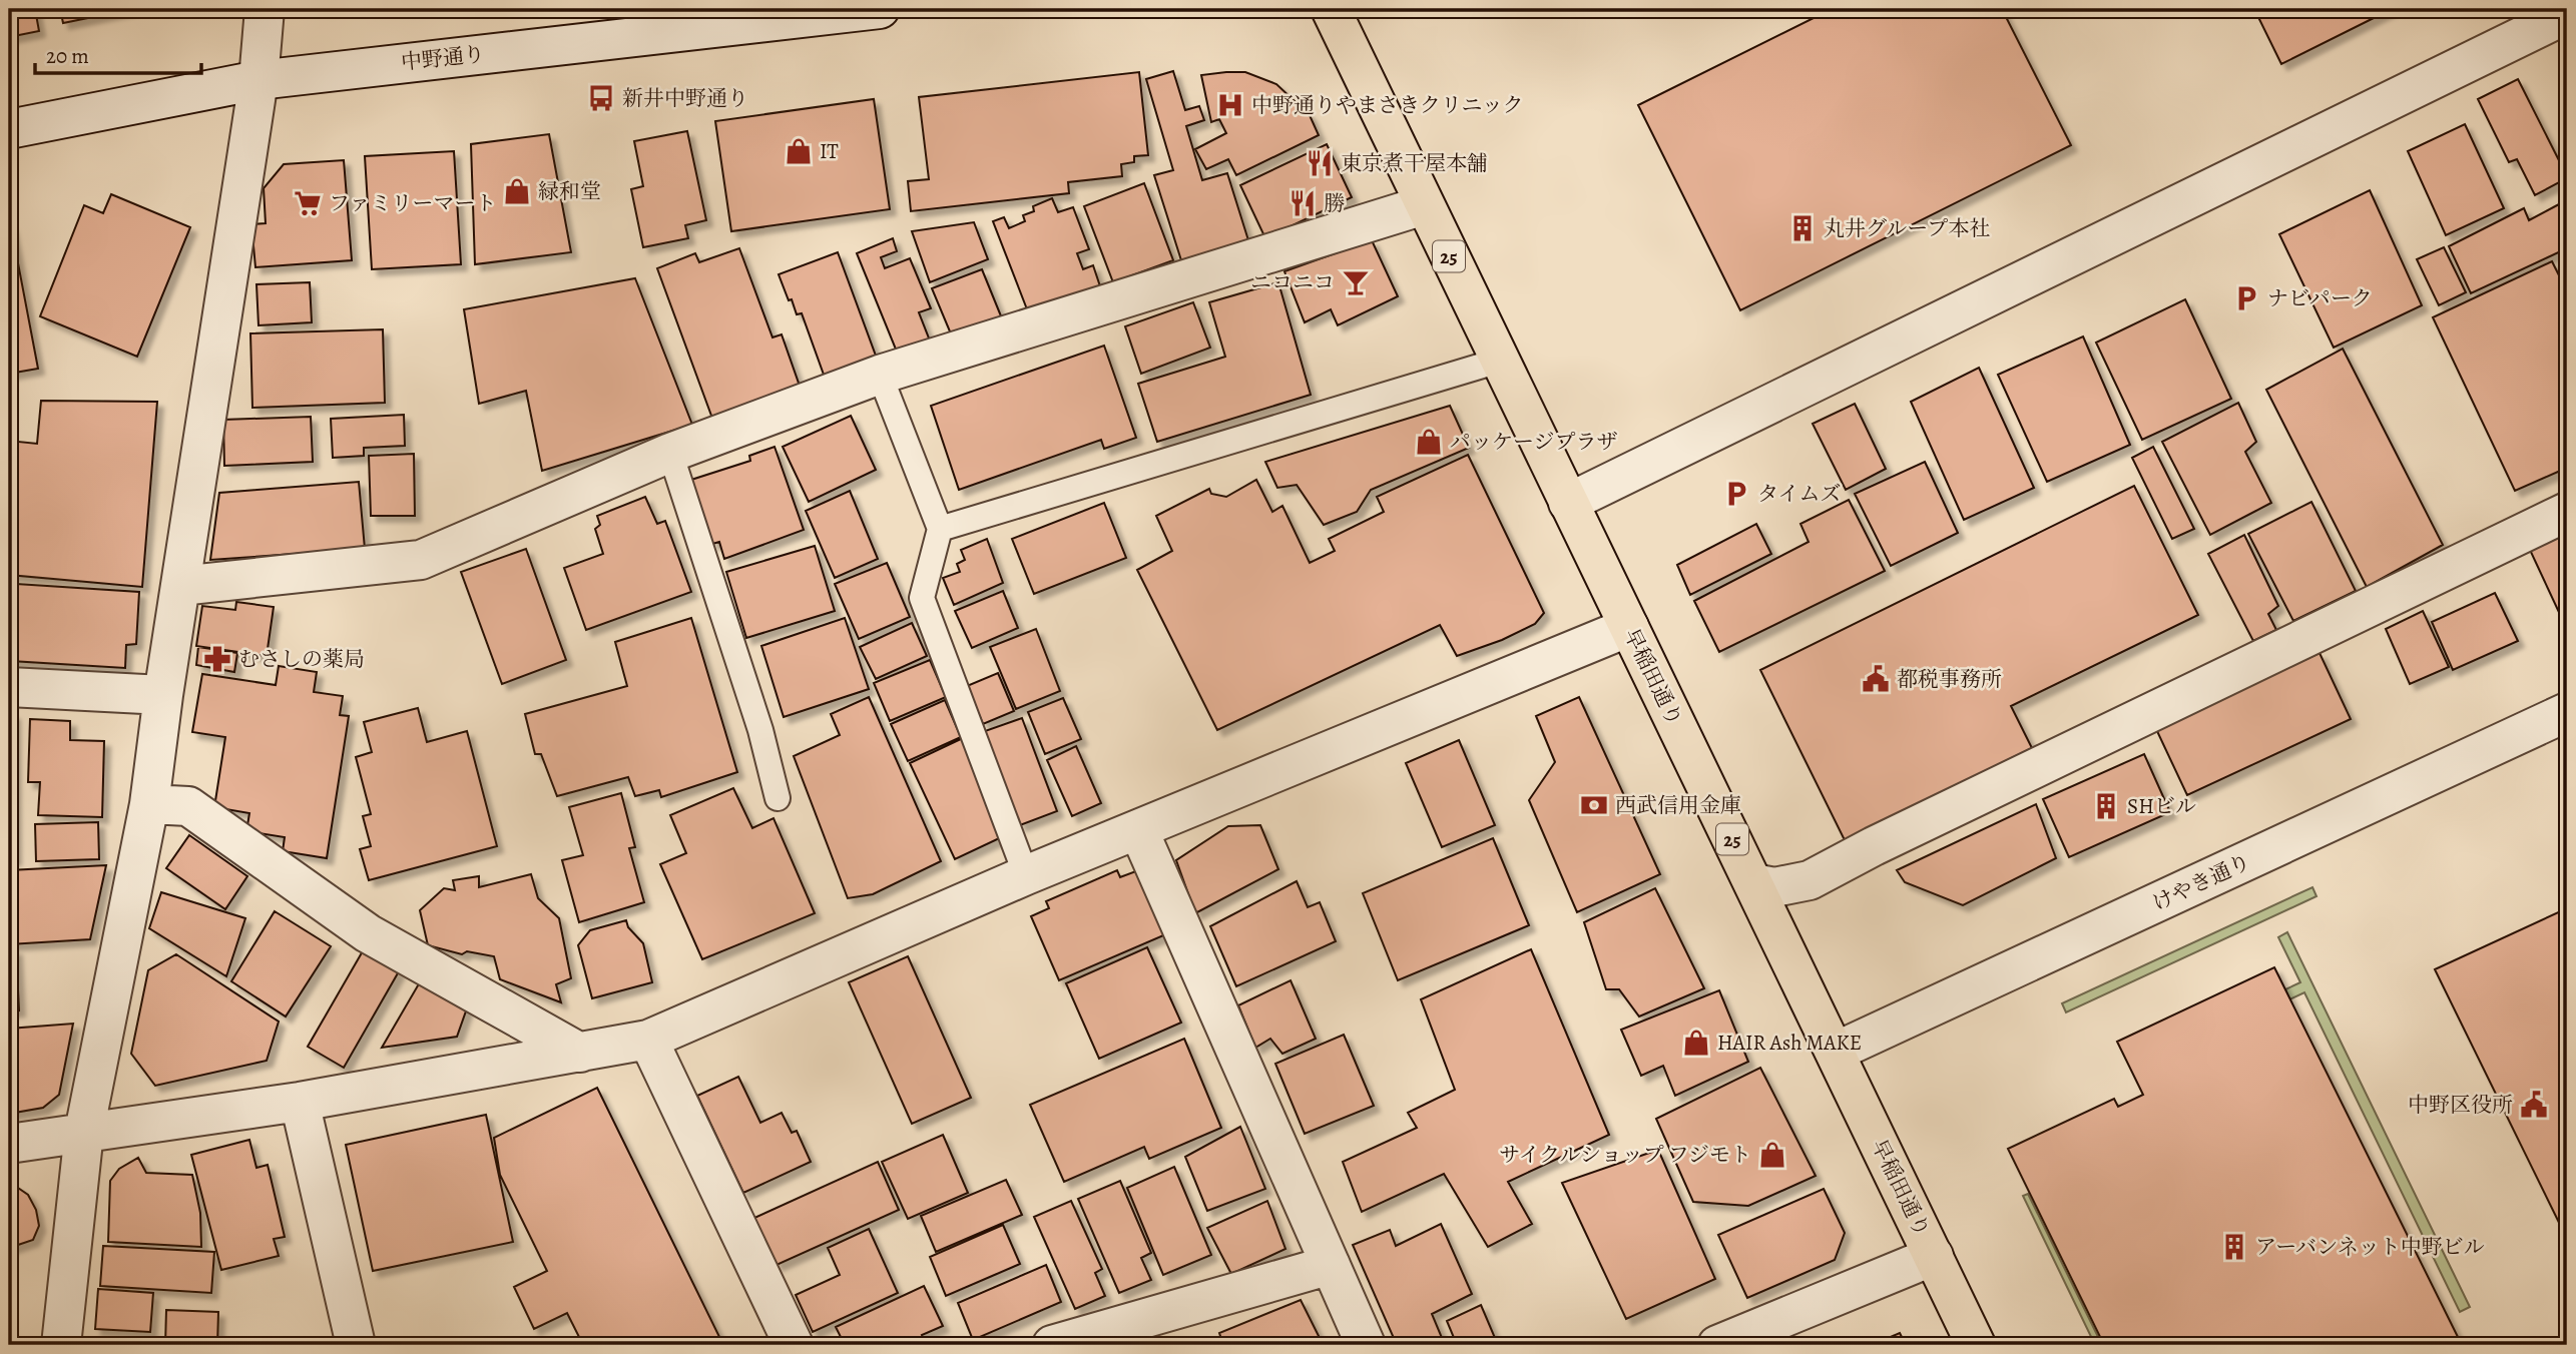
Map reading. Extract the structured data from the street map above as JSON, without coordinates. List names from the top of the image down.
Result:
{
  "streets": {
    "main road": ["25", "早稲田通り"],
    "street": ["中野通り", "けやき通り"]
  },
  "crossings": [
    ["早稲田通り", "けやき通り"]
  ],
  "places": {
    "bus stop": ["新井中野通り"],
    "hospital": ["中野通りやまさきクリニック"],
    "shop": [
      "IT",
      "緑和堂",
      "パッケージプラザ",
      "HAIR Ash MAKE",
      "サイクルショップ フジモト"
    ],
    "restaurant": ["東京煮干屋本舗", "勝"],
    "supermarket": ["ファミリーマート"],
    "building": ["丸井グループ本社", "SHビル", "アーバンネット中野ビル"],
    "bar": ["ニコニコ"],
    "parking": ["ナビパーク", "タイムズ"],
    "pharmacy": ["むさしの薬局"],
    "public building": ["都税事務所", "中野区役所"],
    "bank": ["西武信用金庫"]
  },
  "scale_bar": "20 m"
}
